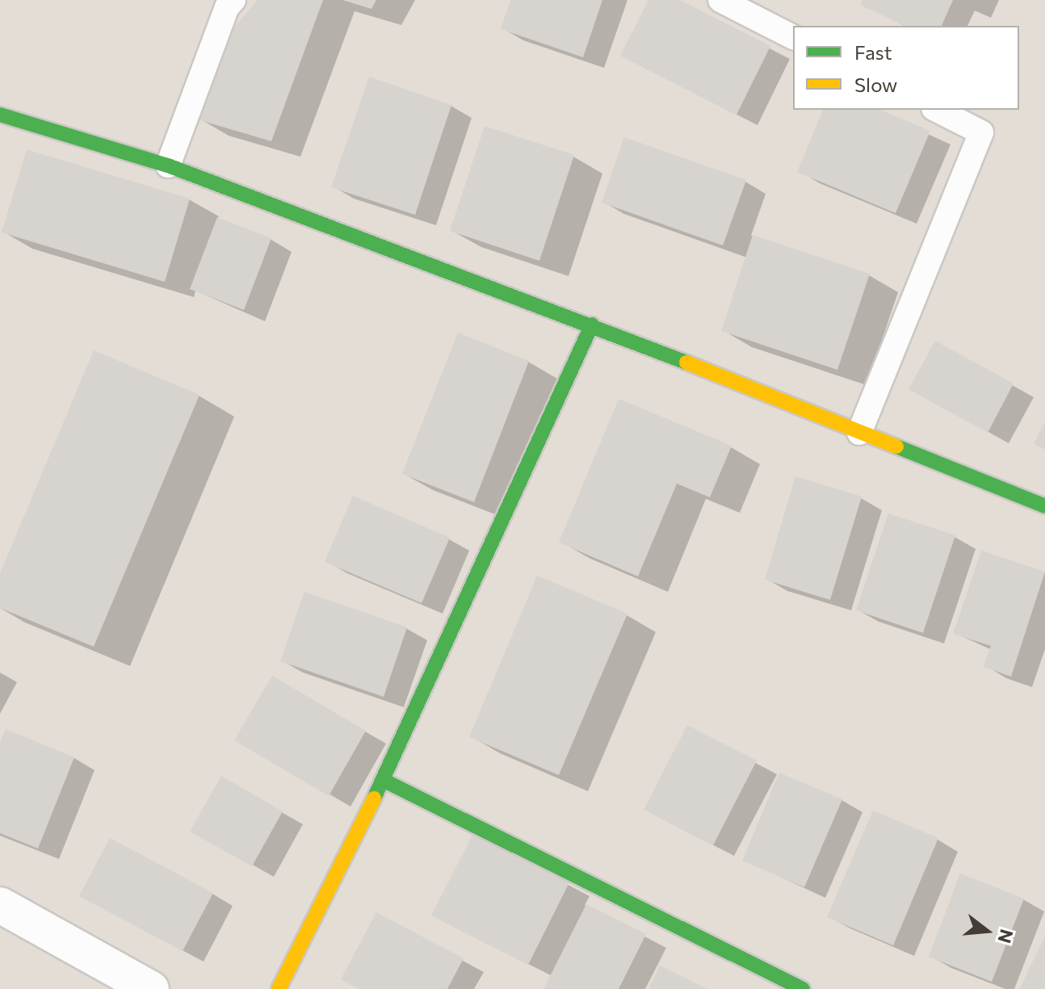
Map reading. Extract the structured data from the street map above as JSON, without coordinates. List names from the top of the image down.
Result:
{
  "legend": ["Fast", "Slow"],
  "north": "right"
}
